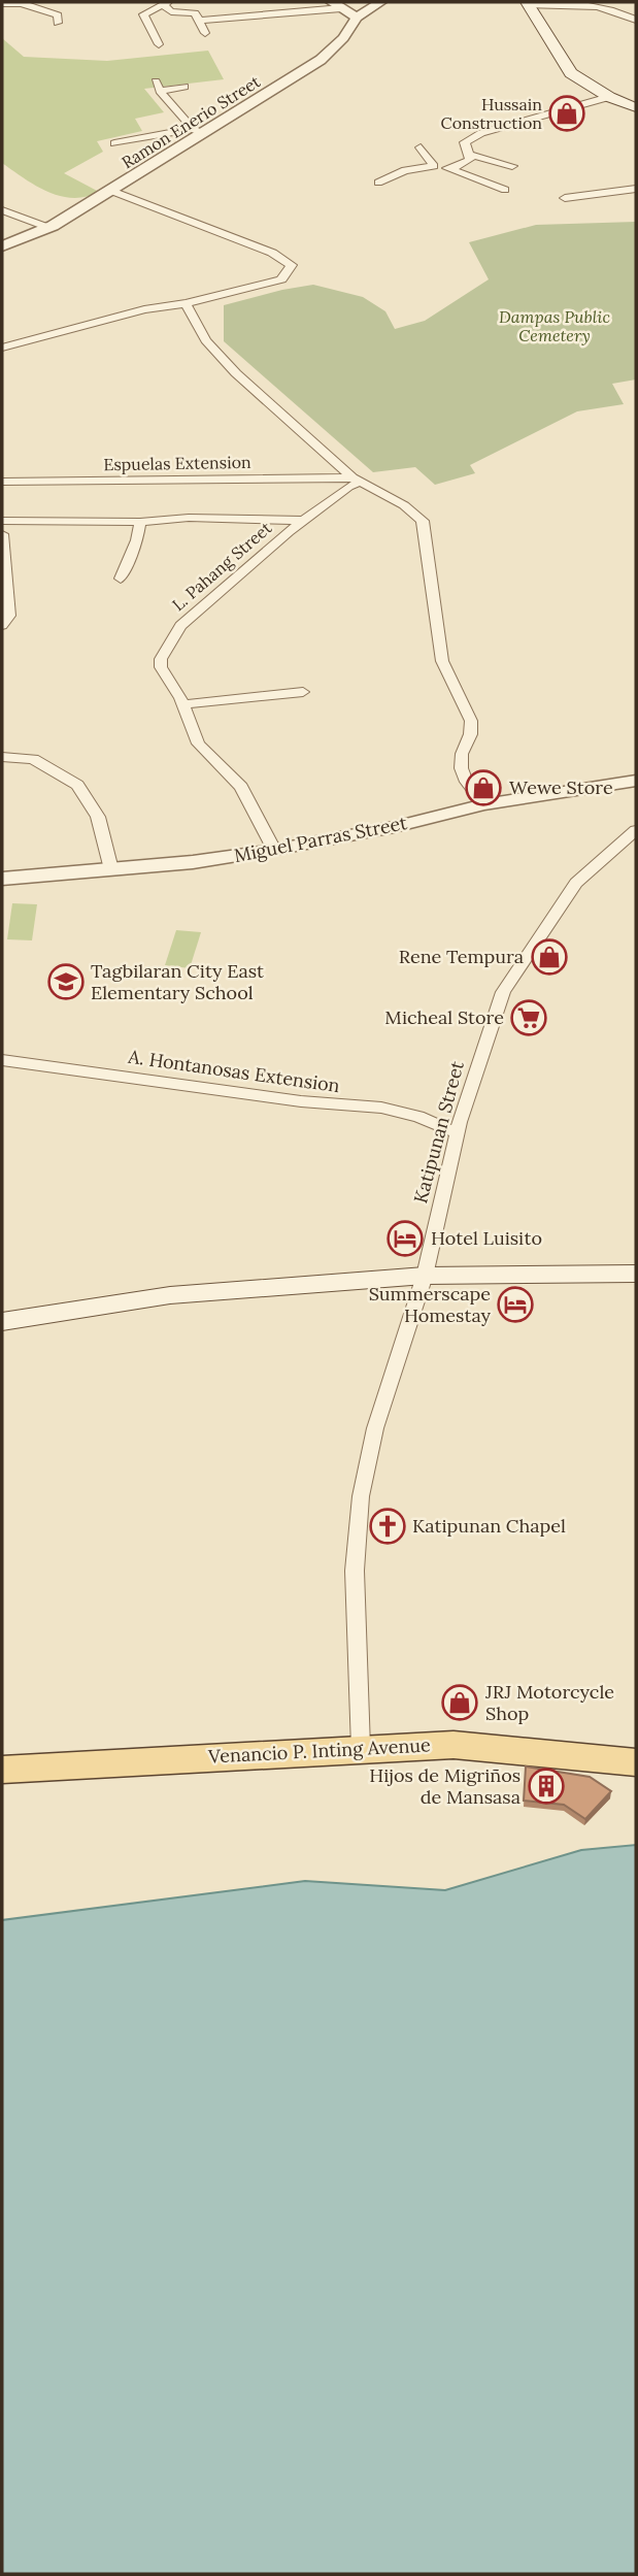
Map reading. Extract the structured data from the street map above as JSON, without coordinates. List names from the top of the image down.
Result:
{
  "streets": {
    "main road": ["Venancio P. Inting Avenue"],
    "street": [
      "Ramon Enerio Street",
      "Espuelas Extension",
      "L. Pahang Street",
      "Miguel Parras Street",
      "A. Hontanosas Extension",
      "Katipunan Street"
    ]
  },
  "crossings": [
    ["Espuelas Extension", "L. Pahang Street"],
    ["L. Pahang Street", "Miguel Parras Street"],
    ["A. Hontanosas Extension", "Katipunan Street"],
    ["Katipunan Street", "Venancio P. Inting Avenue"]
  ],
  "parks": ["Dampas Public Cemetery"],
  "places": {
    "shop": [
      "Hussain Construction",
      "Wewe Store",
      "Rene Tempura",
      "JRJ Motorcycle Shop"
    ],
    "school or university": ["Tagbilaran City East Elementary School"],
    "supermarket": ["Micheal Store"],
    "hotel": ["Hotel Luisito", "Summerscape Homestay"],
    "church": ["Katipunan Chapel"],
    "building": ["Hijos de Migriños de Mansasa"]
  }
}
